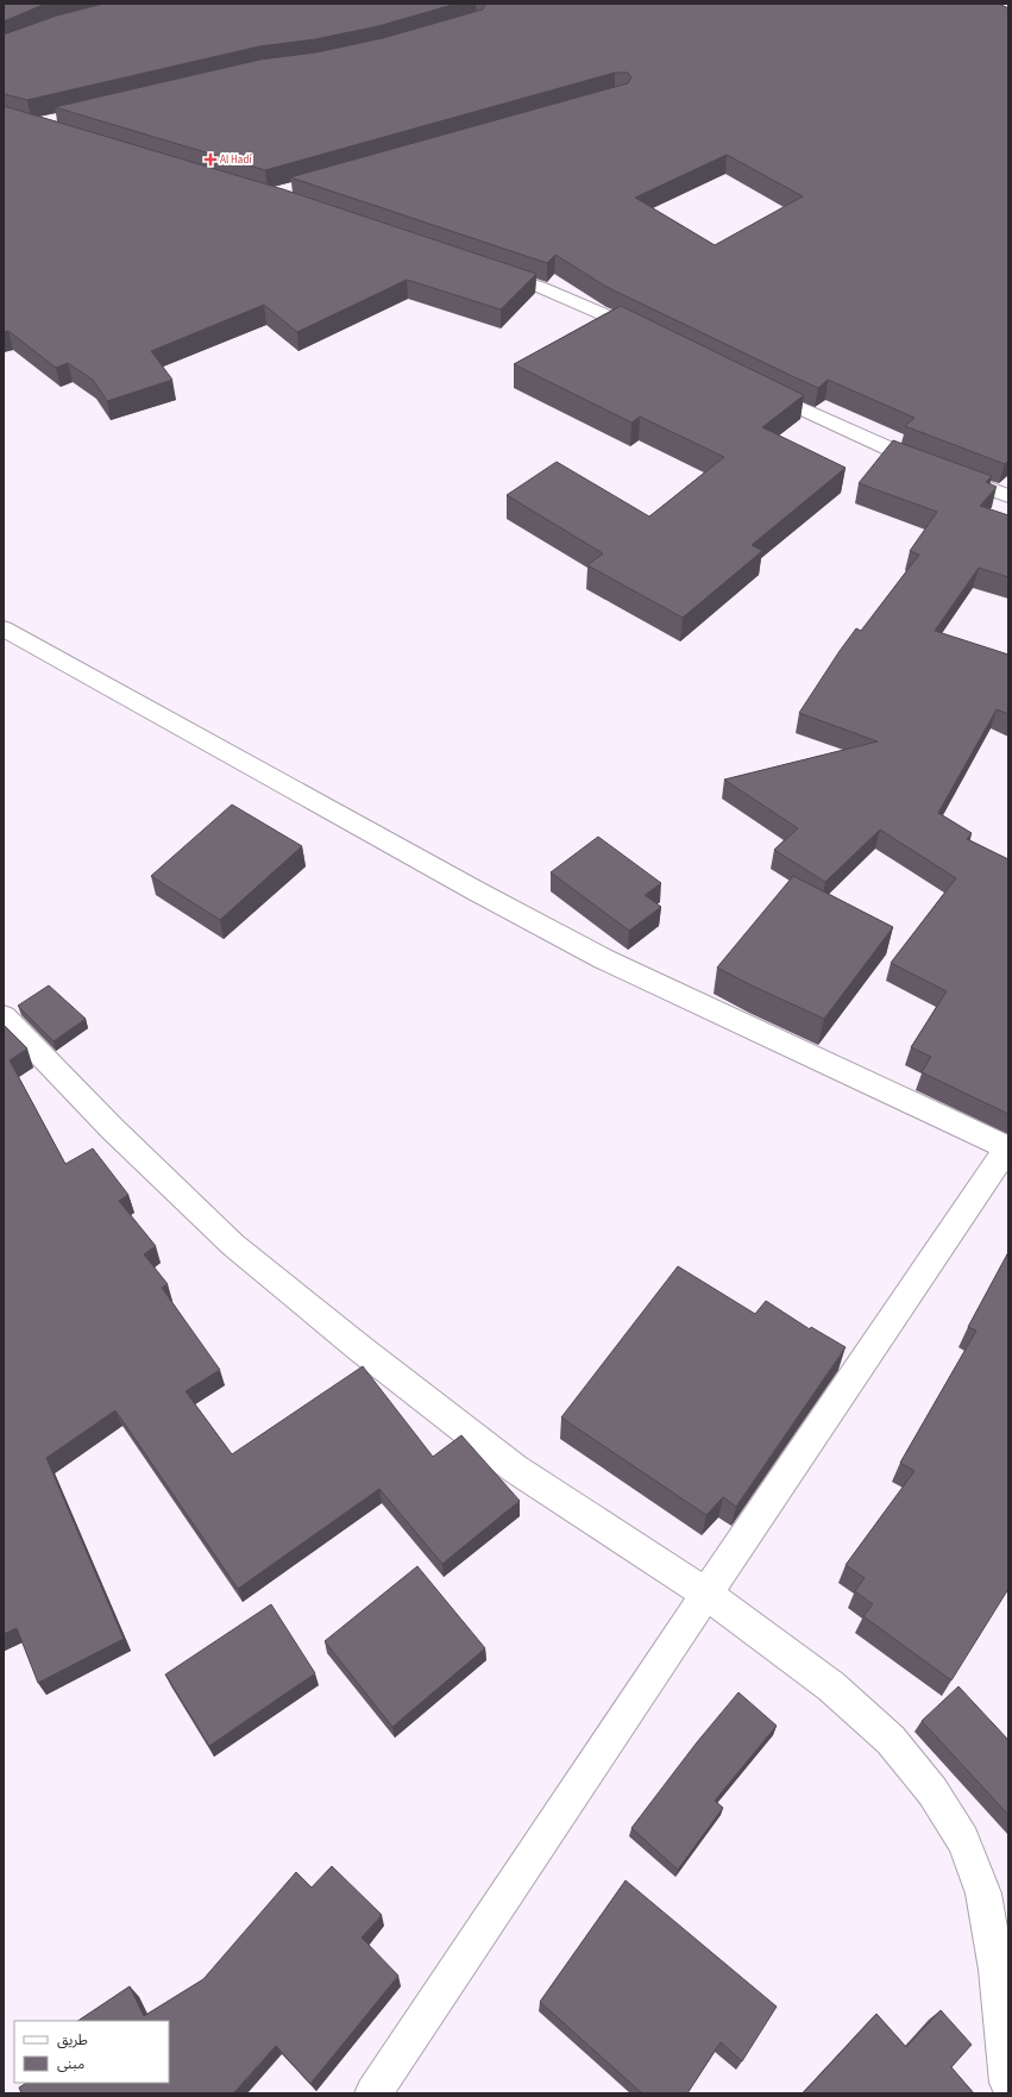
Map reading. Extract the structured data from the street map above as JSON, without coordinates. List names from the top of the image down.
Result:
{
  "places": {
    "health": ["Al Hadi"]
  },
  "legend": ["طريق", "مبنى"]
}
